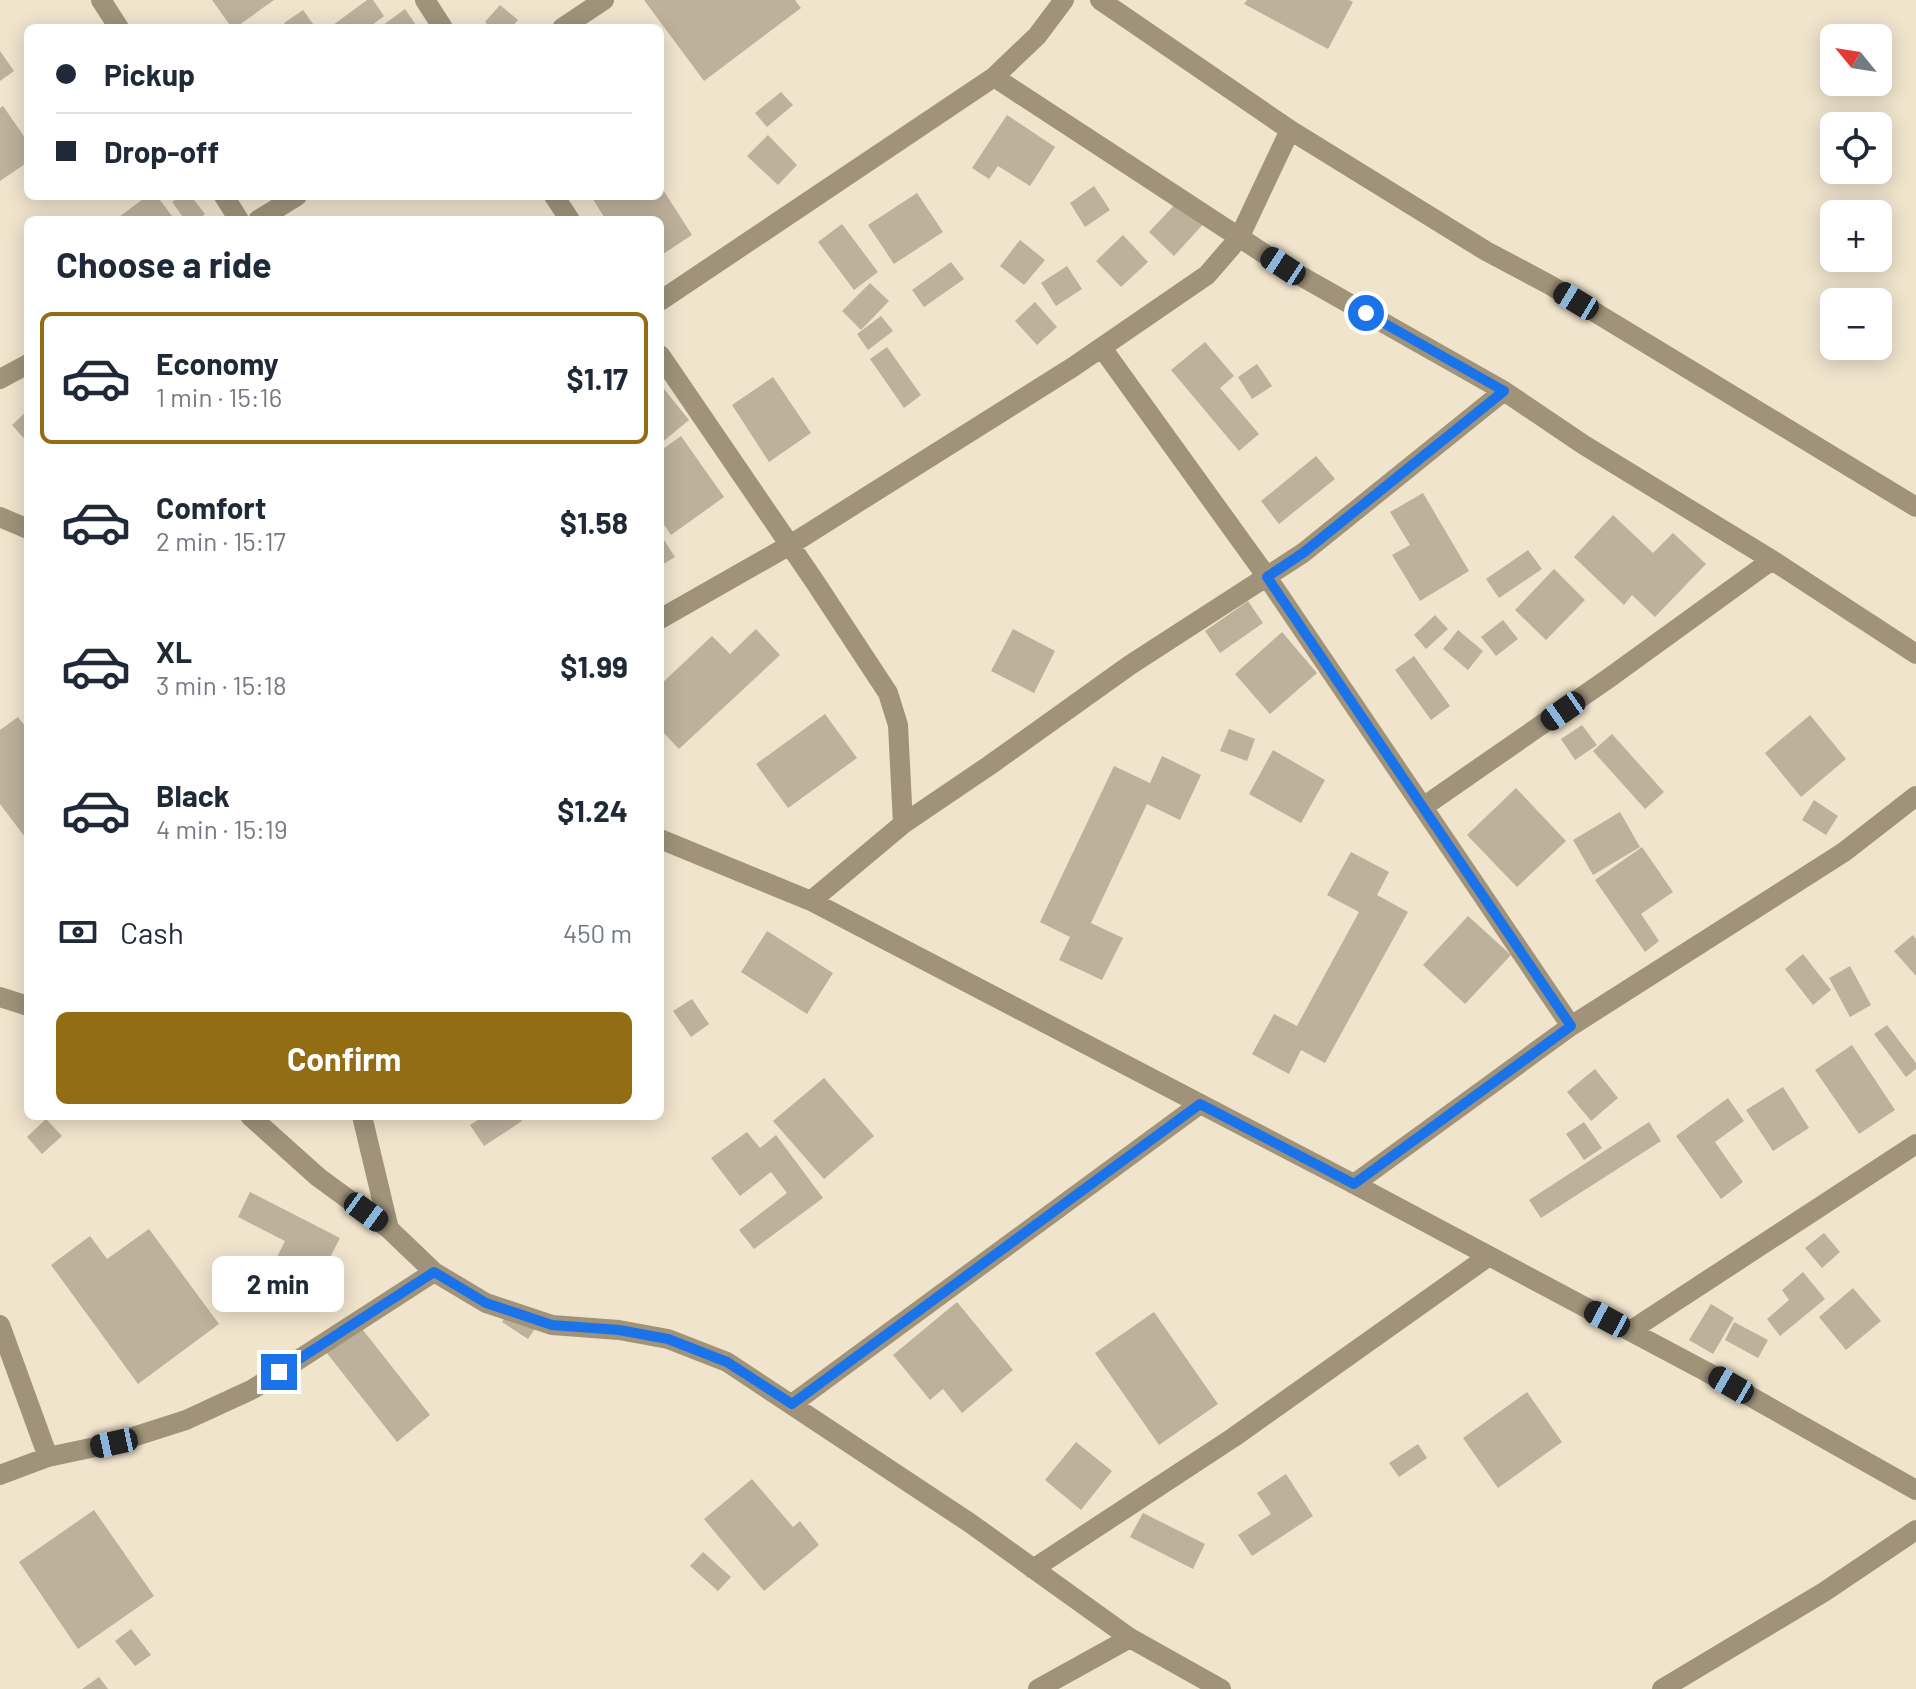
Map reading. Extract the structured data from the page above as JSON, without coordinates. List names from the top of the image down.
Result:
{
  "north": "top left",
  "page": {
    "map_buttons": ["+", "−"],
    "banner": ["Pickup", "Drop-off"],
    "heading": "Choose a ride",
    "list": [
      {
        "name": "Economy",
        "note": "1 min · 15:16",
        "value": "$1.17"
      },
      {
        "name": "Comfort",
        "note": "2 min · 15:17",
        "value": "$1.58"
      },
      {
        "name": "XL",
        "note": "3 min · 15:18",
        "value": "$1.99"
      },
      {
        "name": "Black",
        "note": "4 min · 15:19",
        "value": "$1.24"
      }
    ],
    "pay": ["Cash", "450 m"],
    "buttons": "Confirm",
    "bubble": "2 min"
  }
}
